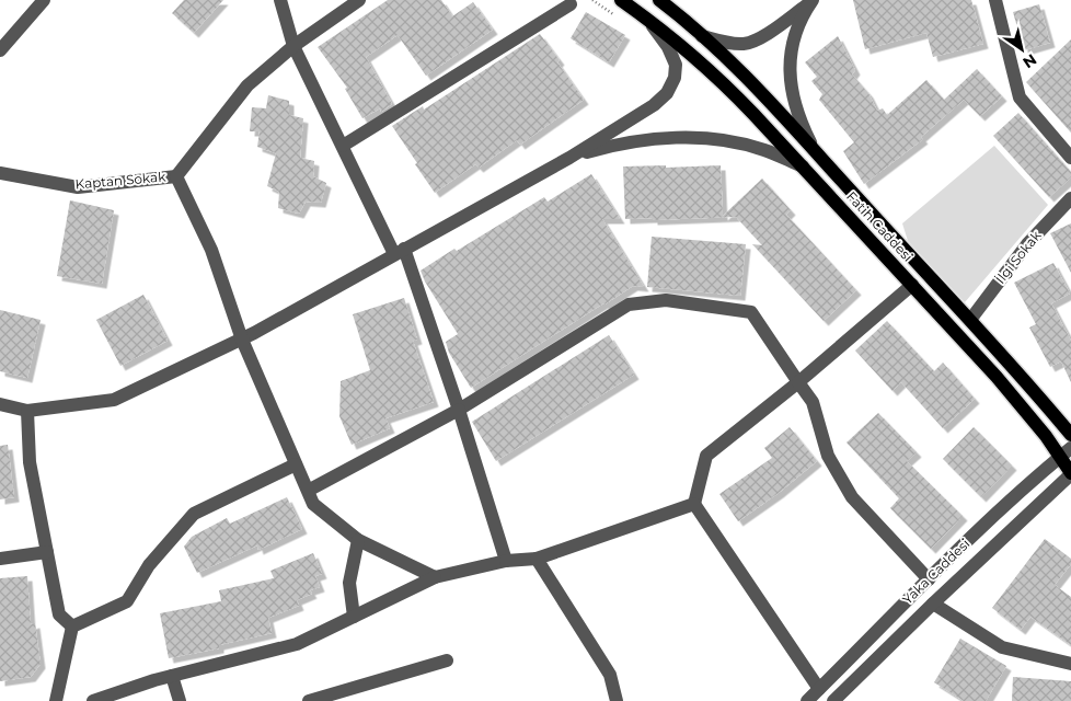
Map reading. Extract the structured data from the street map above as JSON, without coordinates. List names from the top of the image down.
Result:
{
  "streets": {
    "main road": ["Fatih Caddesi"],
    "street": ["Kaptan Sokak", "İlgi Sokak", "Yaka Caddesi"]
  },
  "crossings": [
    ["Fatih Caddesi", "İlgi Sokak"],
    ["Fatih Caddesi", "Yaka Caddesi"]
  ],
  "north": "bottom right"
}
